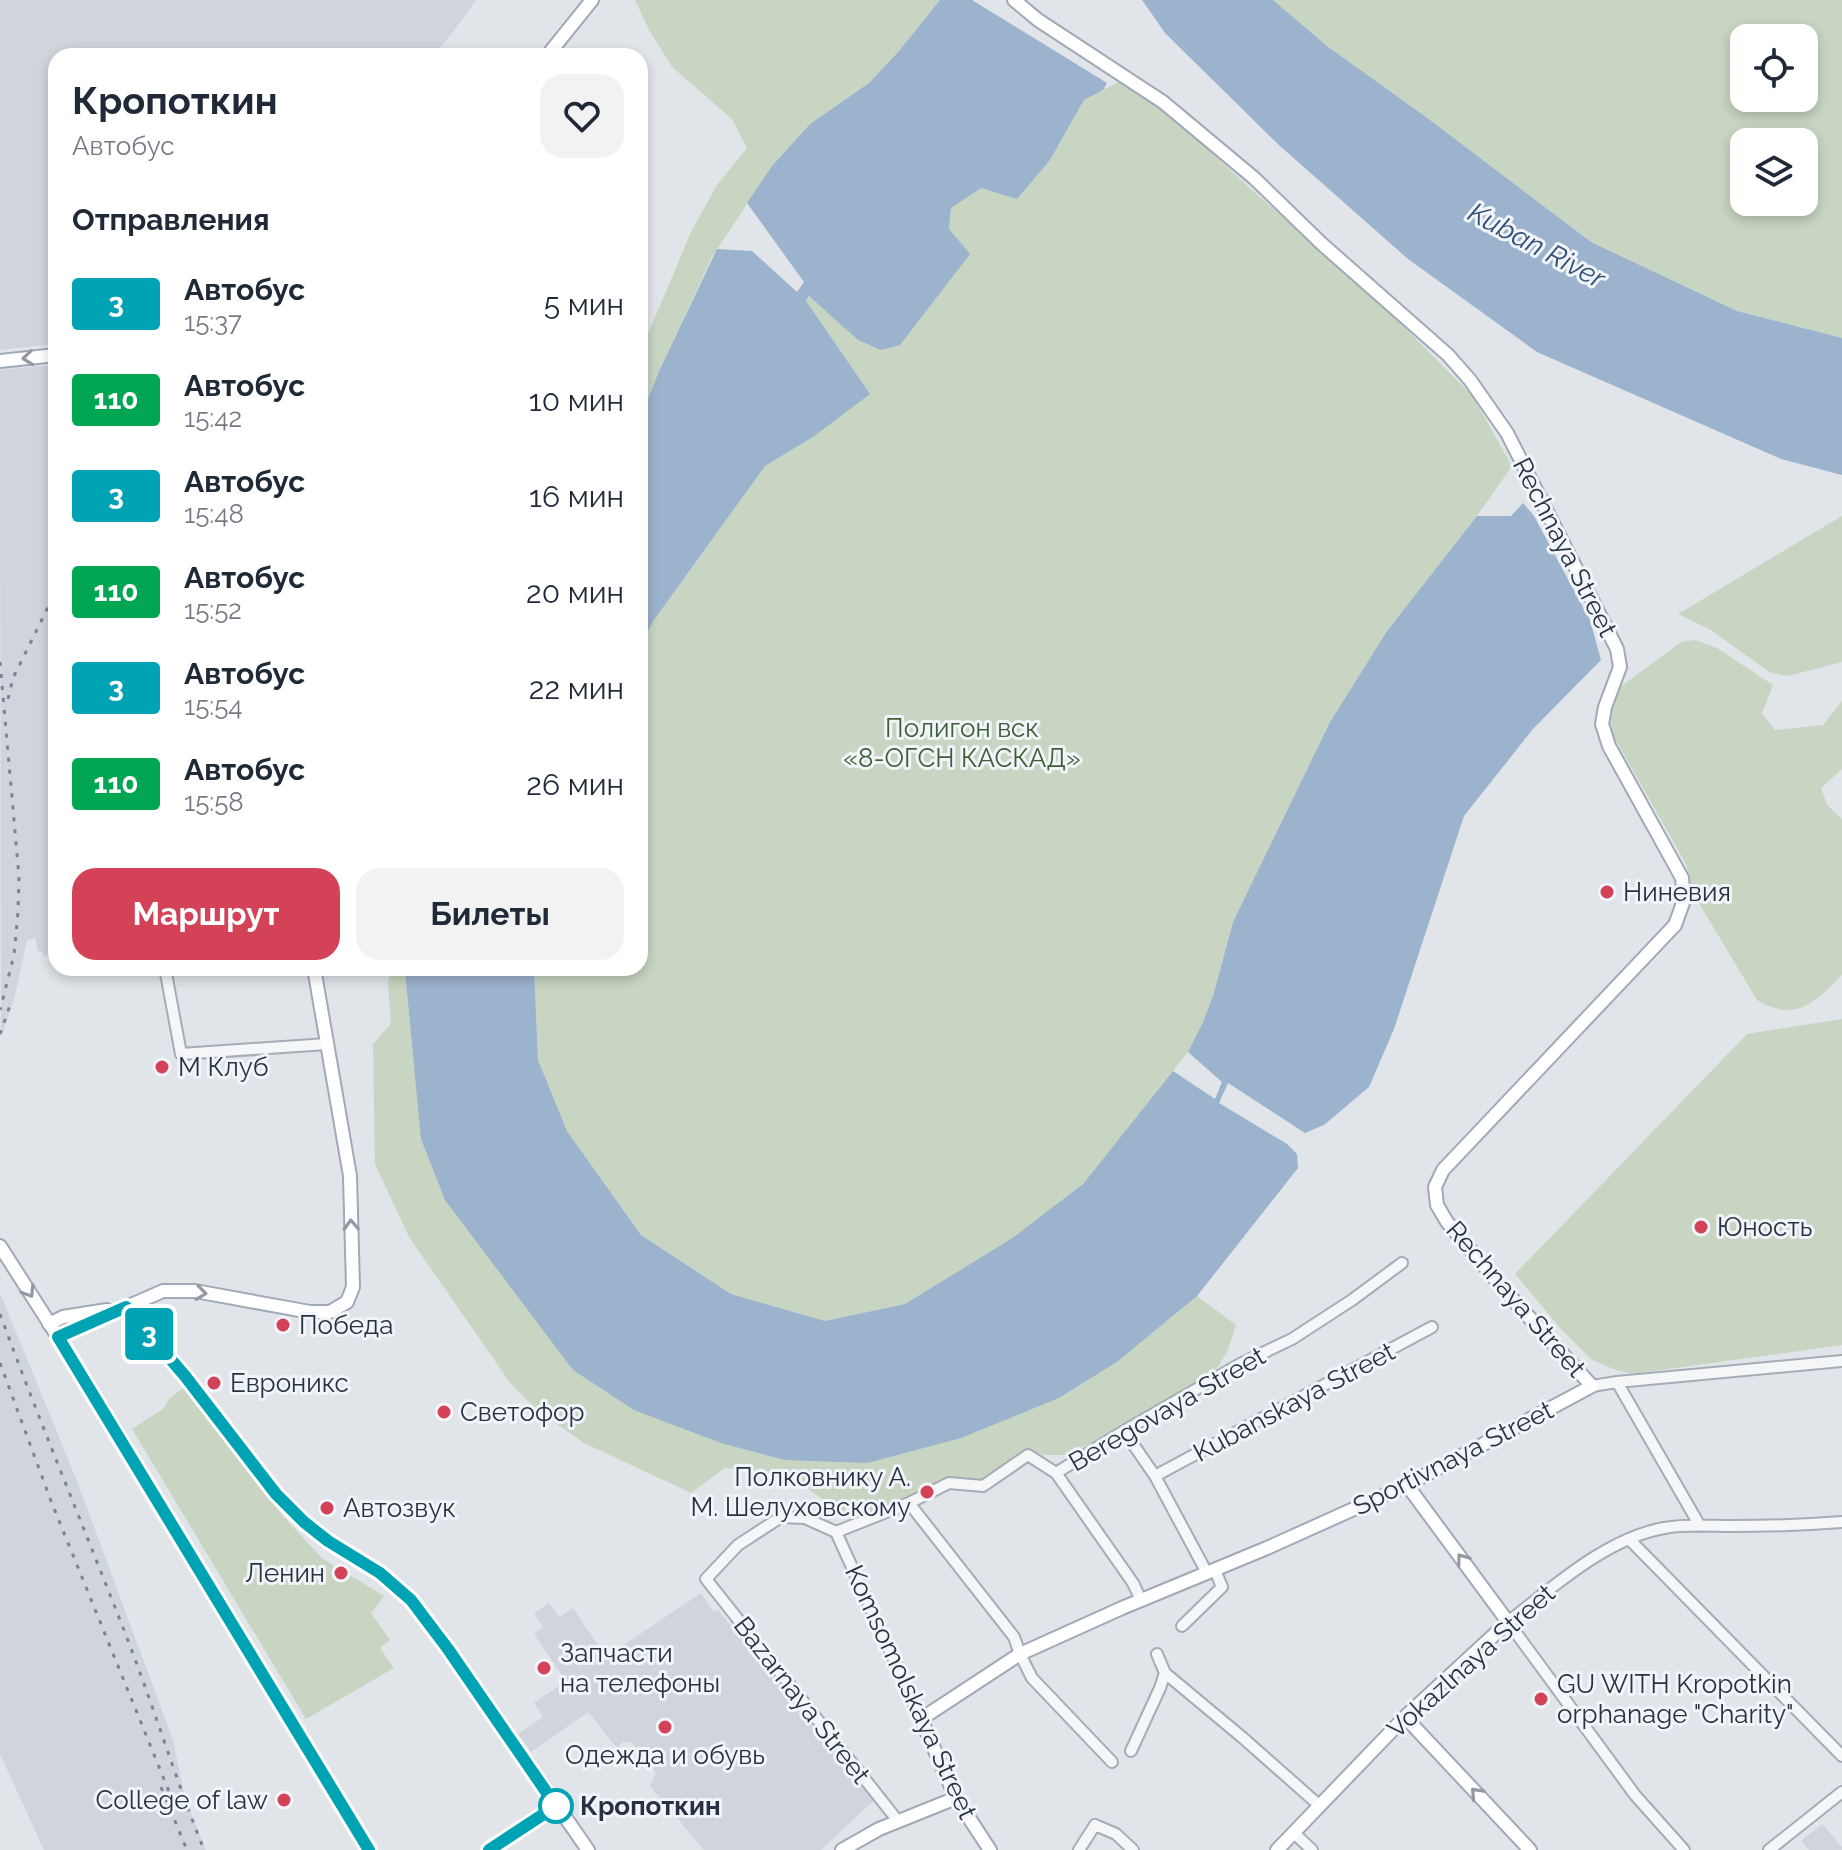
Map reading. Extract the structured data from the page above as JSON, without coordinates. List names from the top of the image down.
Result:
{
  "streets": {
    "main road": [
      "Rechnaya Street",
      "Sportivnaya Street",
      "Vokazlnaya Street",
      "Komsomolskaya Street"
    ],
    "street": ["Kubanskaya Street", "Beregovaya Street", "Bazarnaya Street"]
  },
  "crossings": [
    ["Rechnaya Street", "Sportivnaya Street"],
    ["Beregovaya Street", "Komsomolskaya Street"],
    ["Beregovaya Street", "Bazarnaya Street"],
    ["Sportivnaya Street", "Komsomolskaya Street"],
    ["Komsomolskaya Street", "Bazarnaya Street"]
  ],
  "water": ["Kuban River"],
  "parks": ["Полигон вск «8-ОГСН КАСКАД»"],
  "places": [
    "Ниневия",
    "М Клуб",
    "Юность",
    "Победа",
    "Евроникс",
    "Светофор",
    "Полковнику А. М. Шелуховскому",
    "Автозвук",
    "Ленин",
    "Запчасти на телефоны",
    "GU WITH Kropotkin orphanage \"Charity\"",
    "Одежда и обувь",
    "College of law",
    "Кропоткин"
  ],
  "lines": ["bus line 3"],
  "page": {
    "on_map": "3",
    "heading": [
      ["Кропоткин", "Автобус"],
      "Отправления"
    ],
    "list": [
      {
        "mark": "3",
        "name": "Автобус",
        "note": "15:37",
        "value": "5 мин"
      },
      {
        "mark": "110",
        "name": "Автобус",
        "note": "15:42",
        "value": "10 мин"
      },
      {
        "mark": "3",
        "name": "Автобус",
        "note": "15:48",
        "value": "16 мин"
      },
      {
        "mark": "110",
        "name": "Автобус",
        "note": "15:52",
        "value": "20 мин"
      },
      {
        "mark": "3",
        "name": "Автобус",
        "note": "15:54",
        "value": "22 мин"
      },
      {
        "mark": "110",
        "name": "Автобус",
        "note": "15:58",
        "value": "26 мин"
      }
    ],
    "buttons": ["Маршрут", "Билеты"]
  }
}
